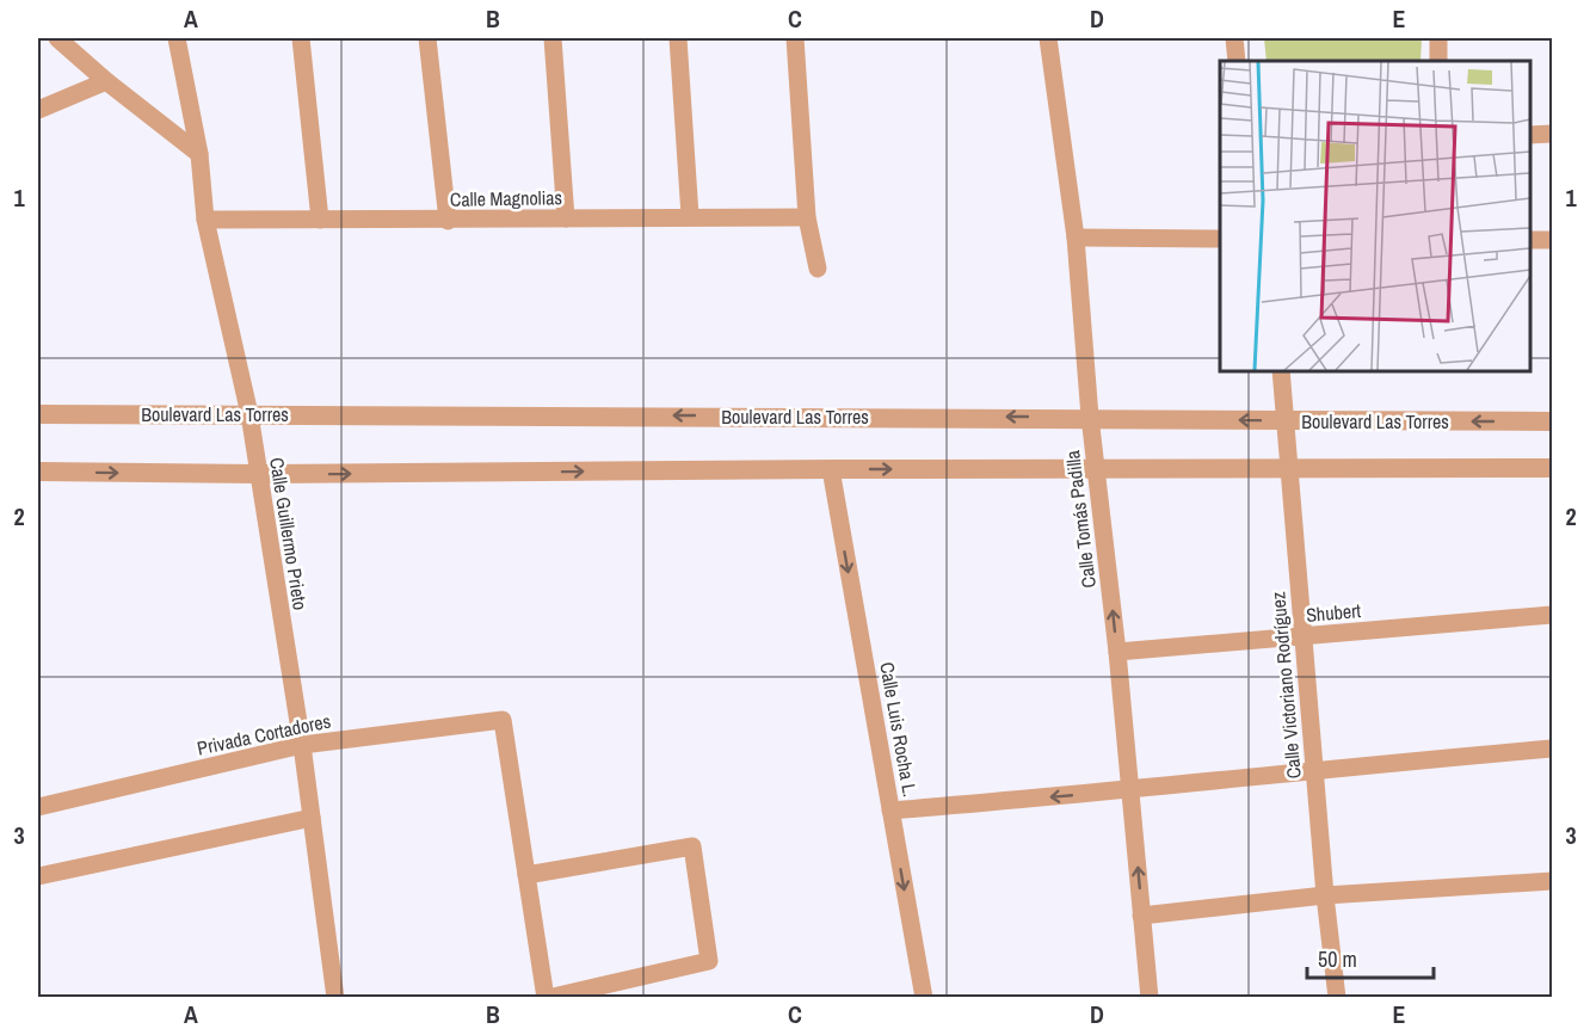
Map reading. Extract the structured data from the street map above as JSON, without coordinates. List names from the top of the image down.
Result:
{
  "streets": {
    "street": [
      "Calle Magnolias",
      "Boulevard Las Torres",
      "Calle Tomás Padilla",
      "Calle Guillermo Prieto",
      "Shubert",
      "Calle Victoriano Rodríguez",
      "Calle Luis Rocha L.",
      "Privada Cortadores"
    ]
  },
  "crossings": [
    ["Calle Magnolias", "Calle Guillermo Prieto"],
    ["Boulevard Las Torres", "Calle Tomás Padilla"],
    ["Boulevard Las Torres", "Calle Guillermo Prieto"],
    ["Boulevard Las Torres", "Calle Victoriano Rodríguez"],
    ["Calle Tomás Padilla", "Shubert"],
    ["Calle Guillermo Prieto", "Privada Cortadores"],
    ["Shubert", "Calle Victoriano Rodríguez"]
  ],
  "one_way": ["Calle Luis Rocha L."],
  "scale_bar": "50 m",
  "grid": {
    "columns": [
      "A",
      "B",
      "C",
      "D",
      "E"
    ],
    "rows": ["1", "2", "3"]
  }
}
